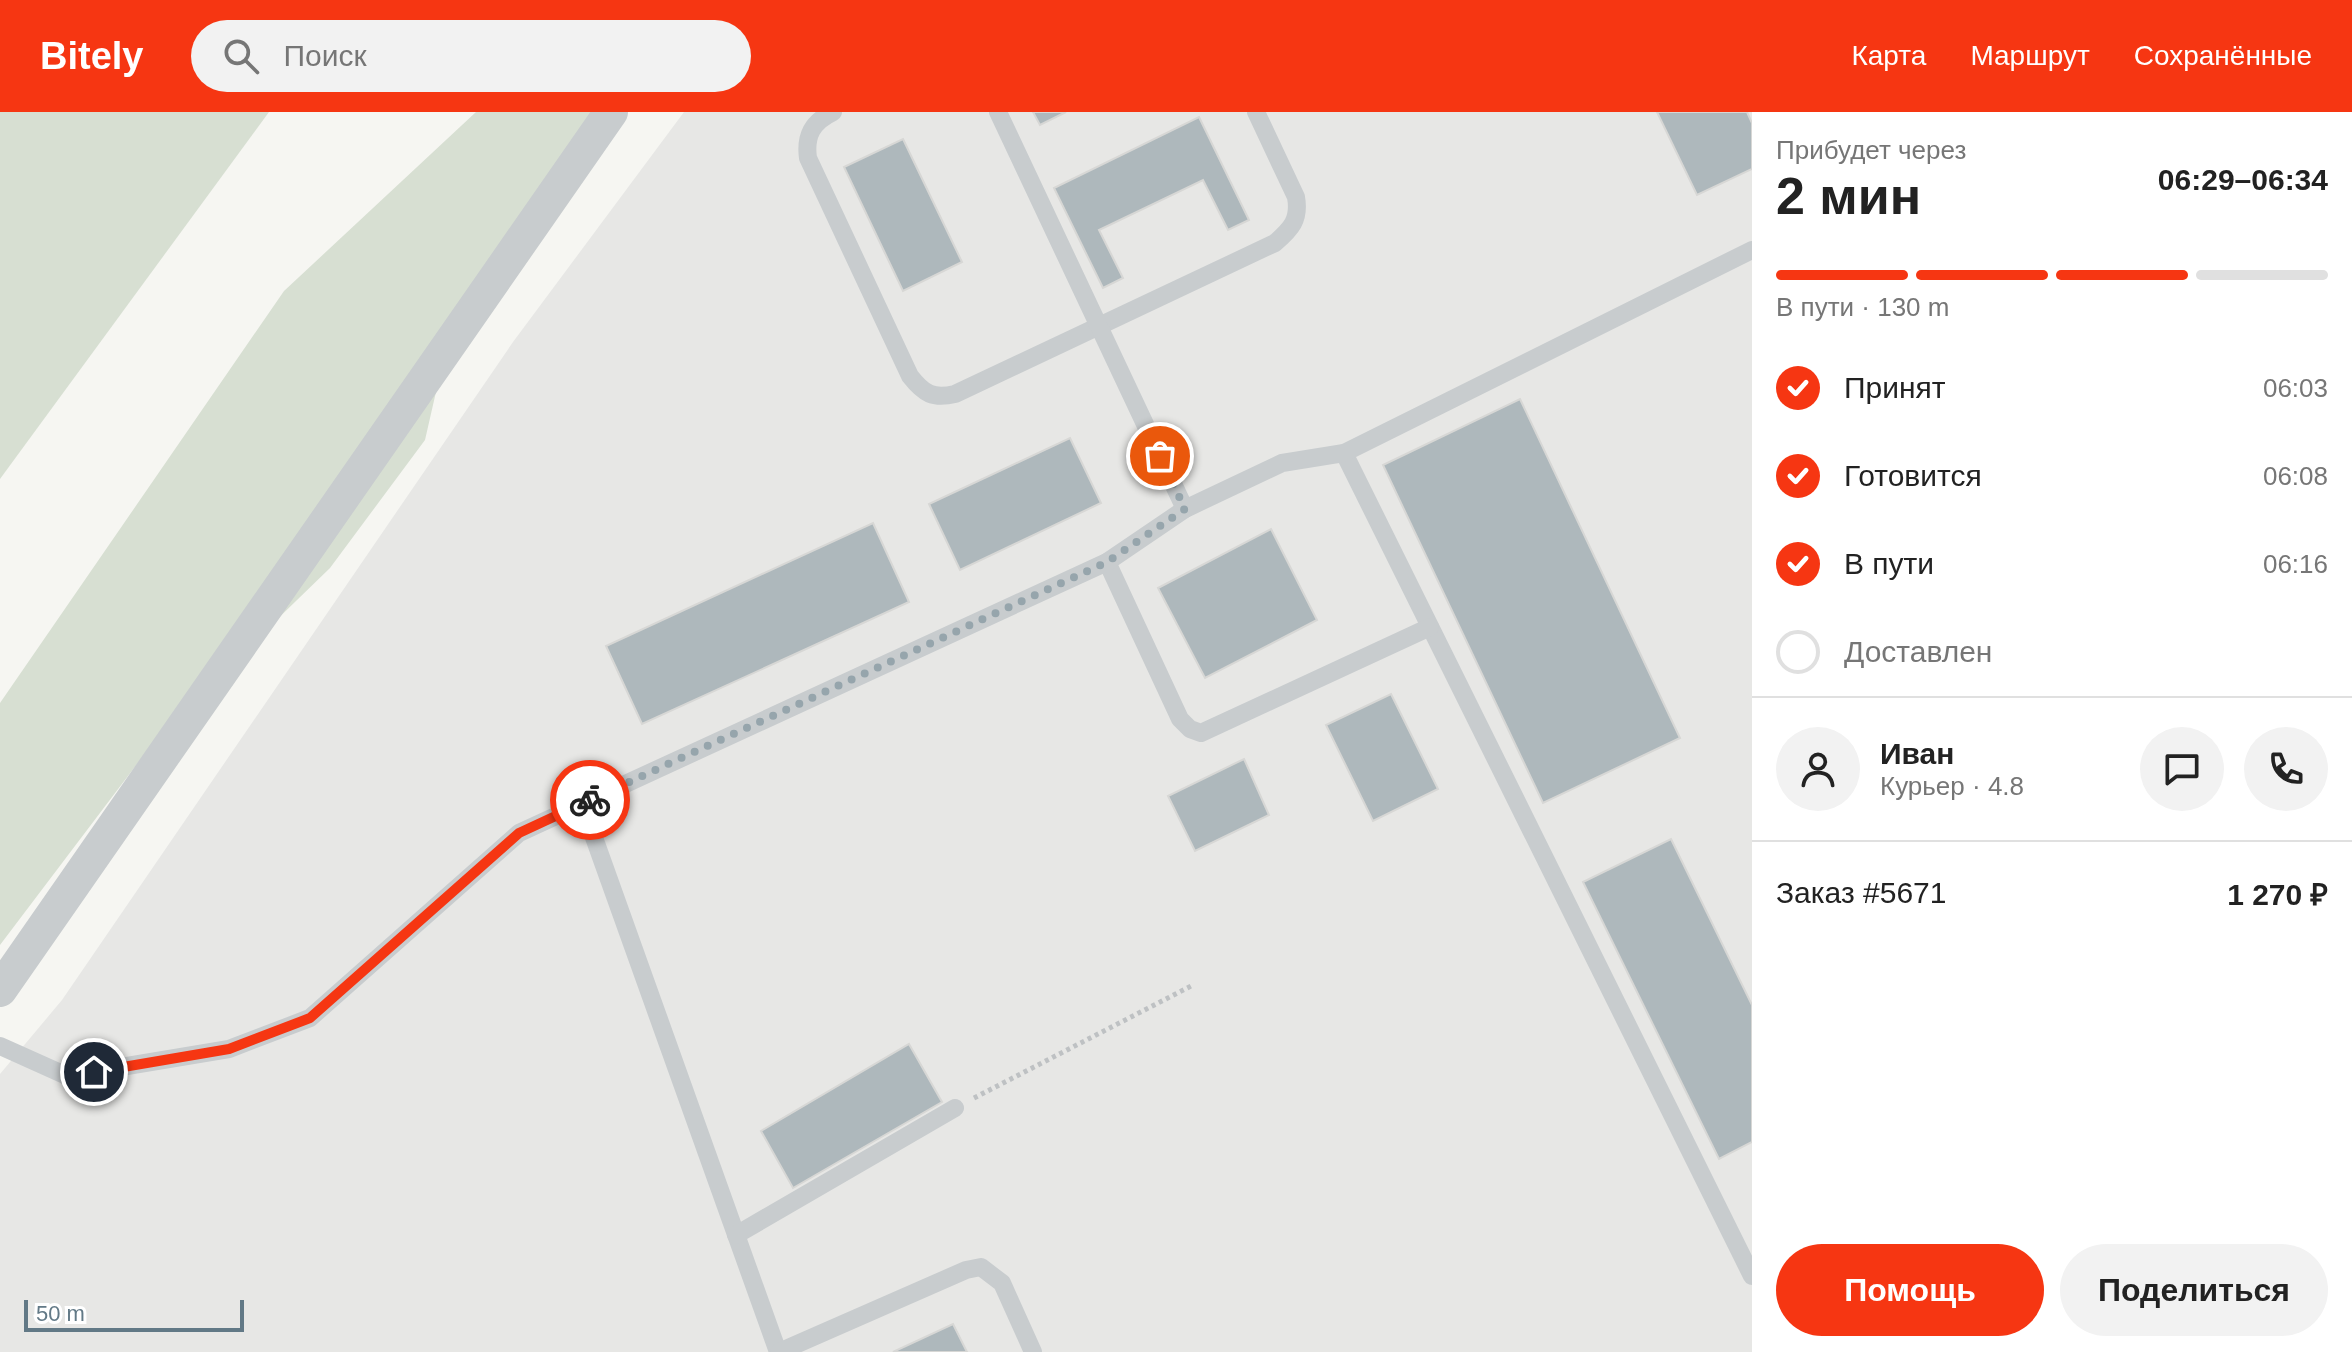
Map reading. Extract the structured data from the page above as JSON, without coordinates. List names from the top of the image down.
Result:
{
  "scale_bar": "50 m",
  "page": {
    "header": "Bitely",
    "search": "Поиск",
    "nav": ["Карта", "Маршрут", "Сохранённые"],
    "heading": ["2 мин", "Прибудет через", "06:29–06:34"],
    "panel": [
      "Иван",
      "Курьер · 4.8",
      "Заказ #5671",
      "1 270 ₽"
    ],
    "bar": "В пути · 130 m",
    "list": [
      ["Принят", "06:03"],
      ["Готовится", "06:08"],
      ["В пути", "06:16"],
      "Доставлен"
    ],
    "buttons": ["Помощь", "Поделиться"],
    "scale": "50 m"
  }
}
